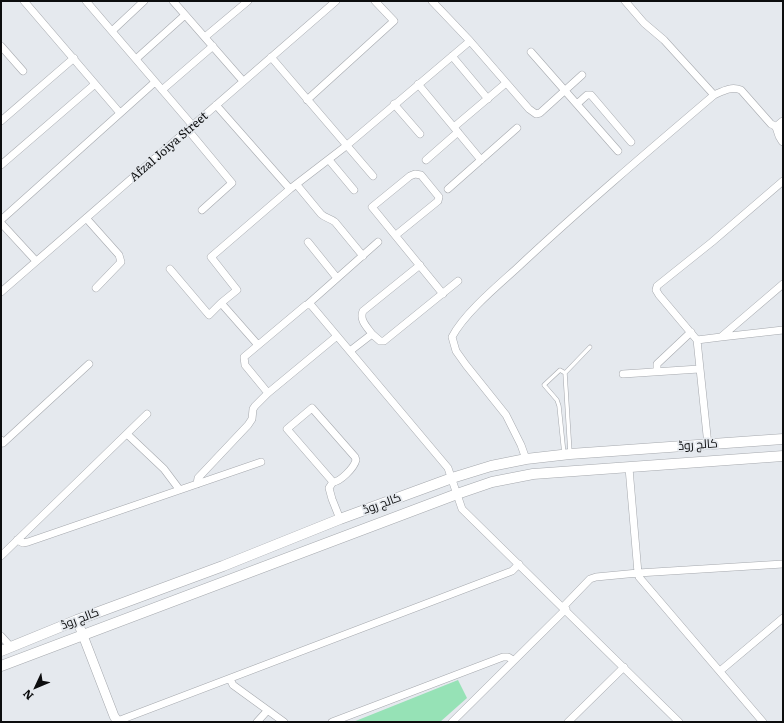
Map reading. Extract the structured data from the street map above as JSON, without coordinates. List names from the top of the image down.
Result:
{
  "streets": {
    "main road": ["کالج روڈ"],
    "street": ["Afzal Joiya Street"]
  },
  "north": "bottom left"
}
